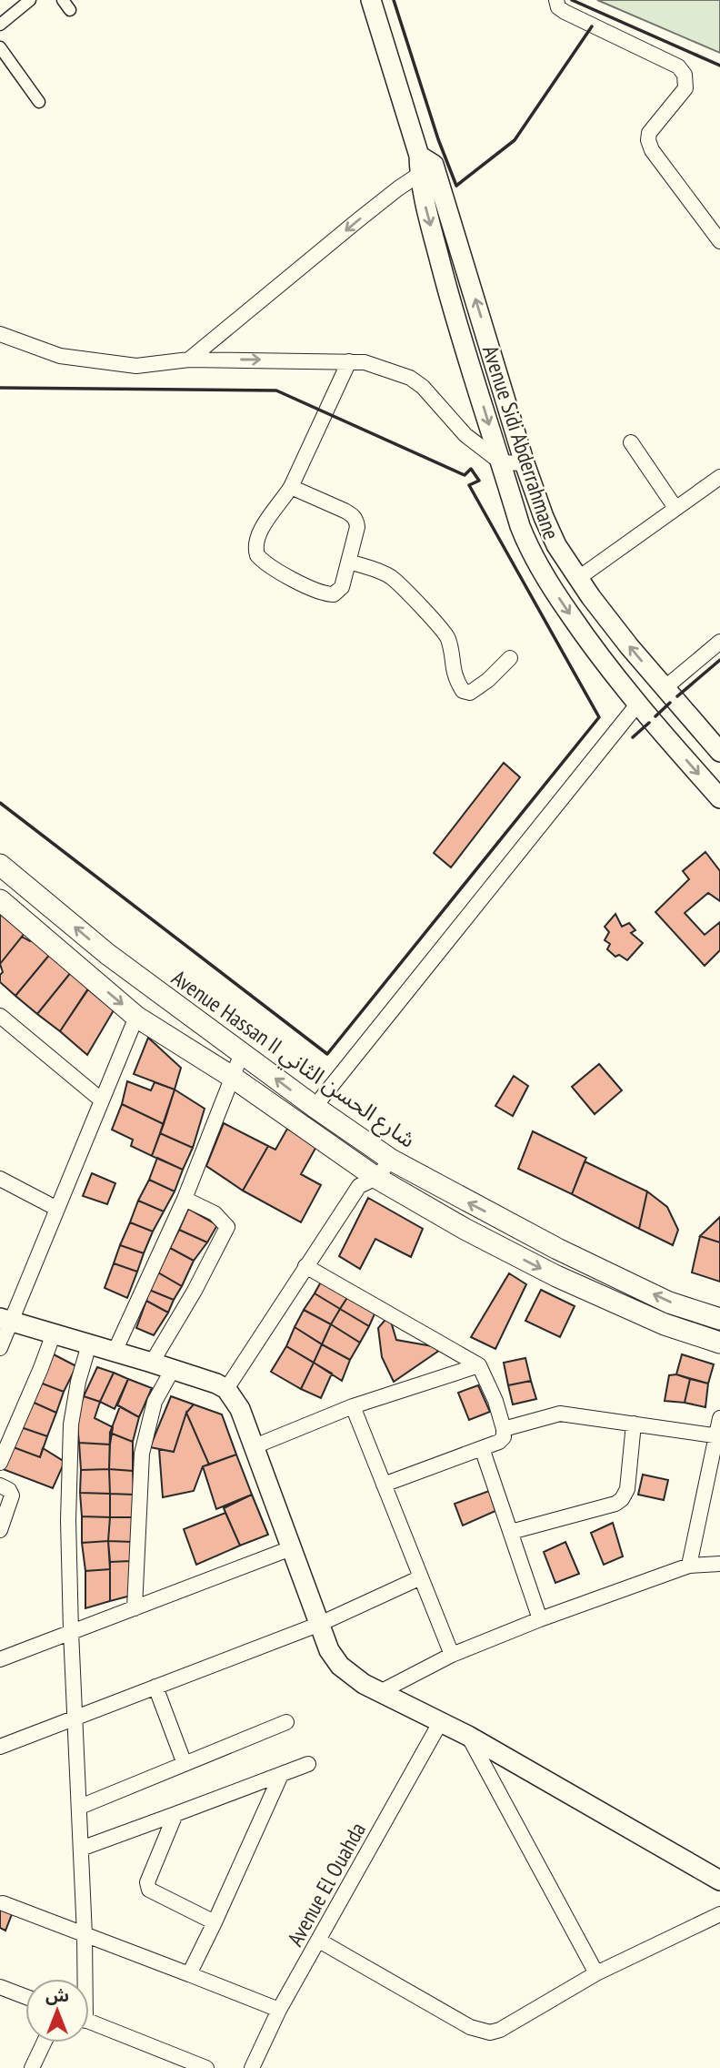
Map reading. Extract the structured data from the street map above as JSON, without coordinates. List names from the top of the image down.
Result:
{
  "streets": {
    "main road": ["Avenue Hassan II شارع الحسن الثاني"],
    "street": ["Avenue Sidi Abderrahmane", "Avenue El Ouahda"]
  },
  "north": "top"
}
